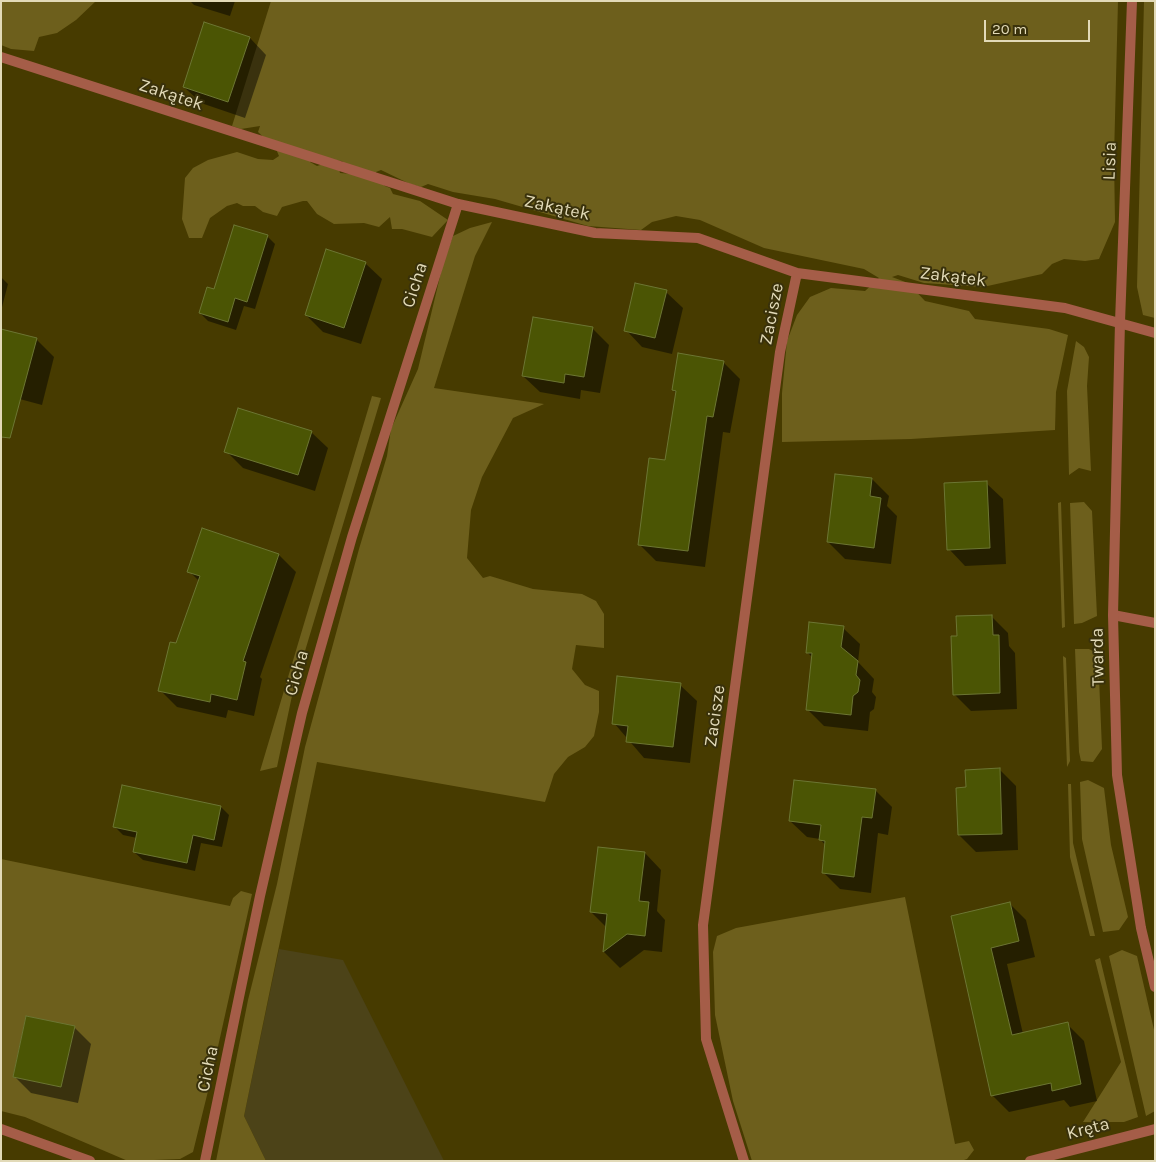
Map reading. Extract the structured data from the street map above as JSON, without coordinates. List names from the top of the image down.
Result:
{
  "streets": {
    "street": [
      "Zakątek",
      "Lisia",
      "Cicha",
      "Zacisze",
      "Twarda",
      "Kręta"
    ]
  },
  "crossings": [
    ["Zakątek", "Lisia"],
    ["Zakątek", "Cicha"],
    ["Zakątek", "Zacisze"],
    ["Zakątek", "Twarda"],
    ["Lisia", "Twarda"]
  ],
  "scale_bar": "20 m"
}
